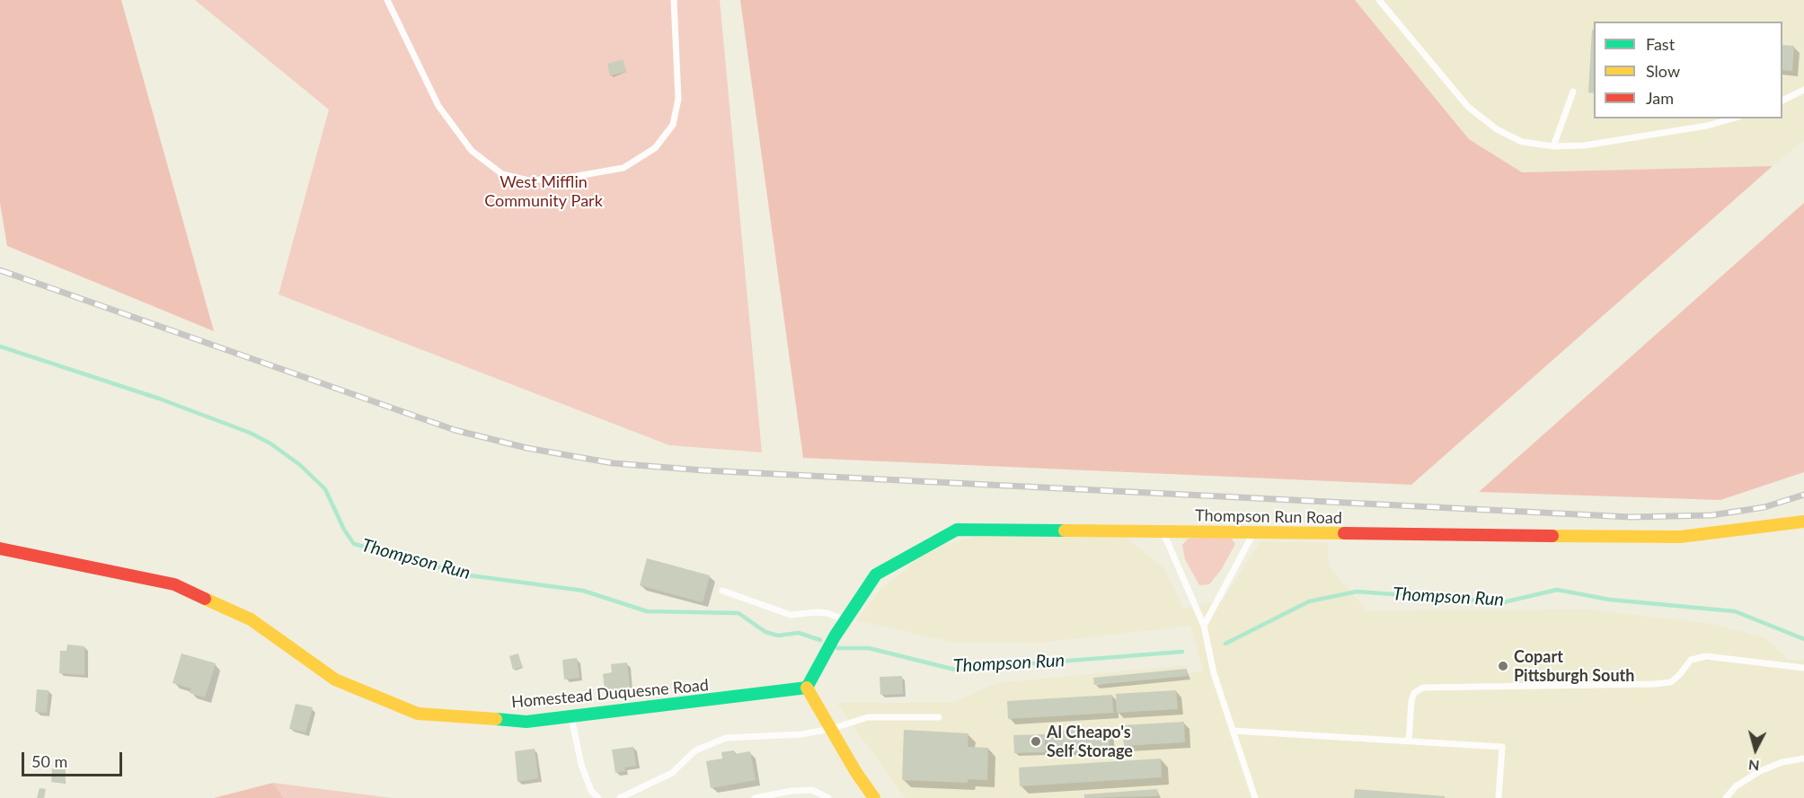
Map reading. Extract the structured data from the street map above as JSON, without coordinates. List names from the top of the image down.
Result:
{
  "streets": {
    "street": ["Thompson Run Road", "Homestead Duquesne Road"]
  },
  "crossings": [
    ["Thompson Run Road", "Homestead Duquesne Road"]
  ],
  "water": ["Thompson Run"],
  "parks": ["West Mifflin Community Park"],
  "places": ["Copart Pittsburgh South", "Al Cheapo's Self Storage"],
  "legend": ["Fast", "Slow", "Jam"],
  "scale_bar": "50 m",
  "north": "bottom"
}
